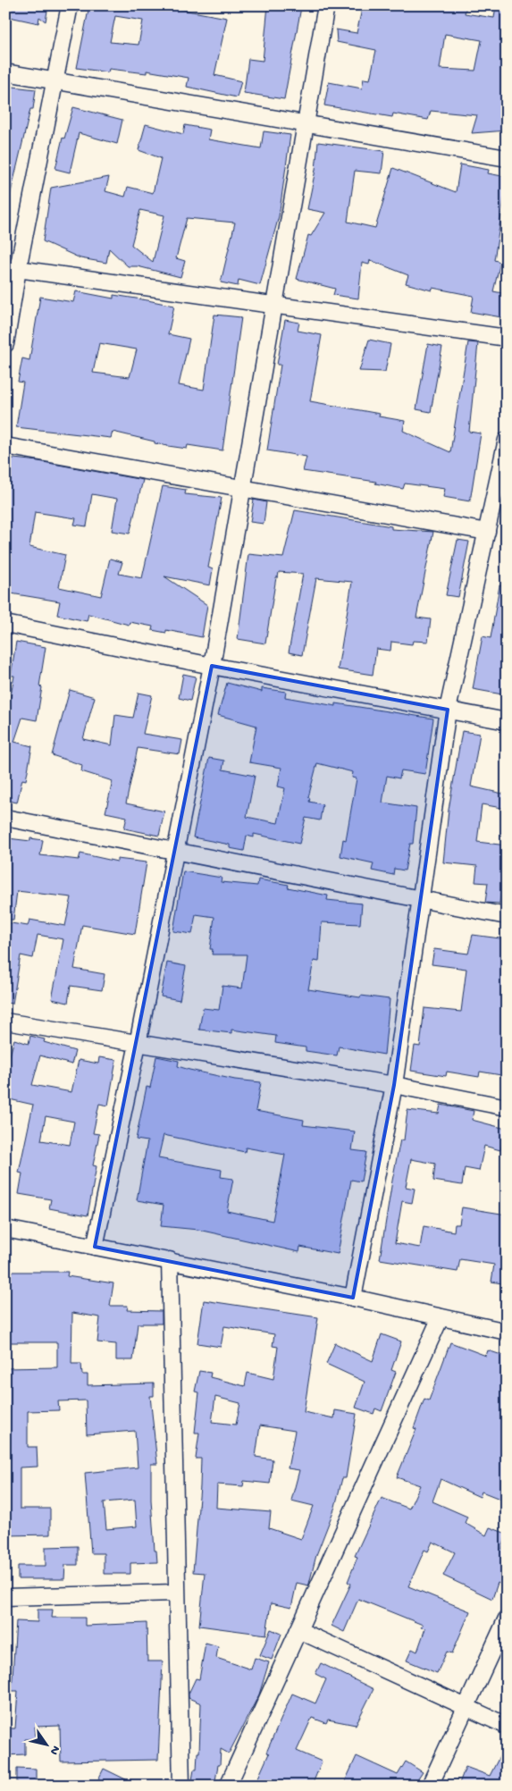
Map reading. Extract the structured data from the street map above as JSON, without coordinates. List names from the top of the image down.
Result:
{
  "north": "bottom right"
}
